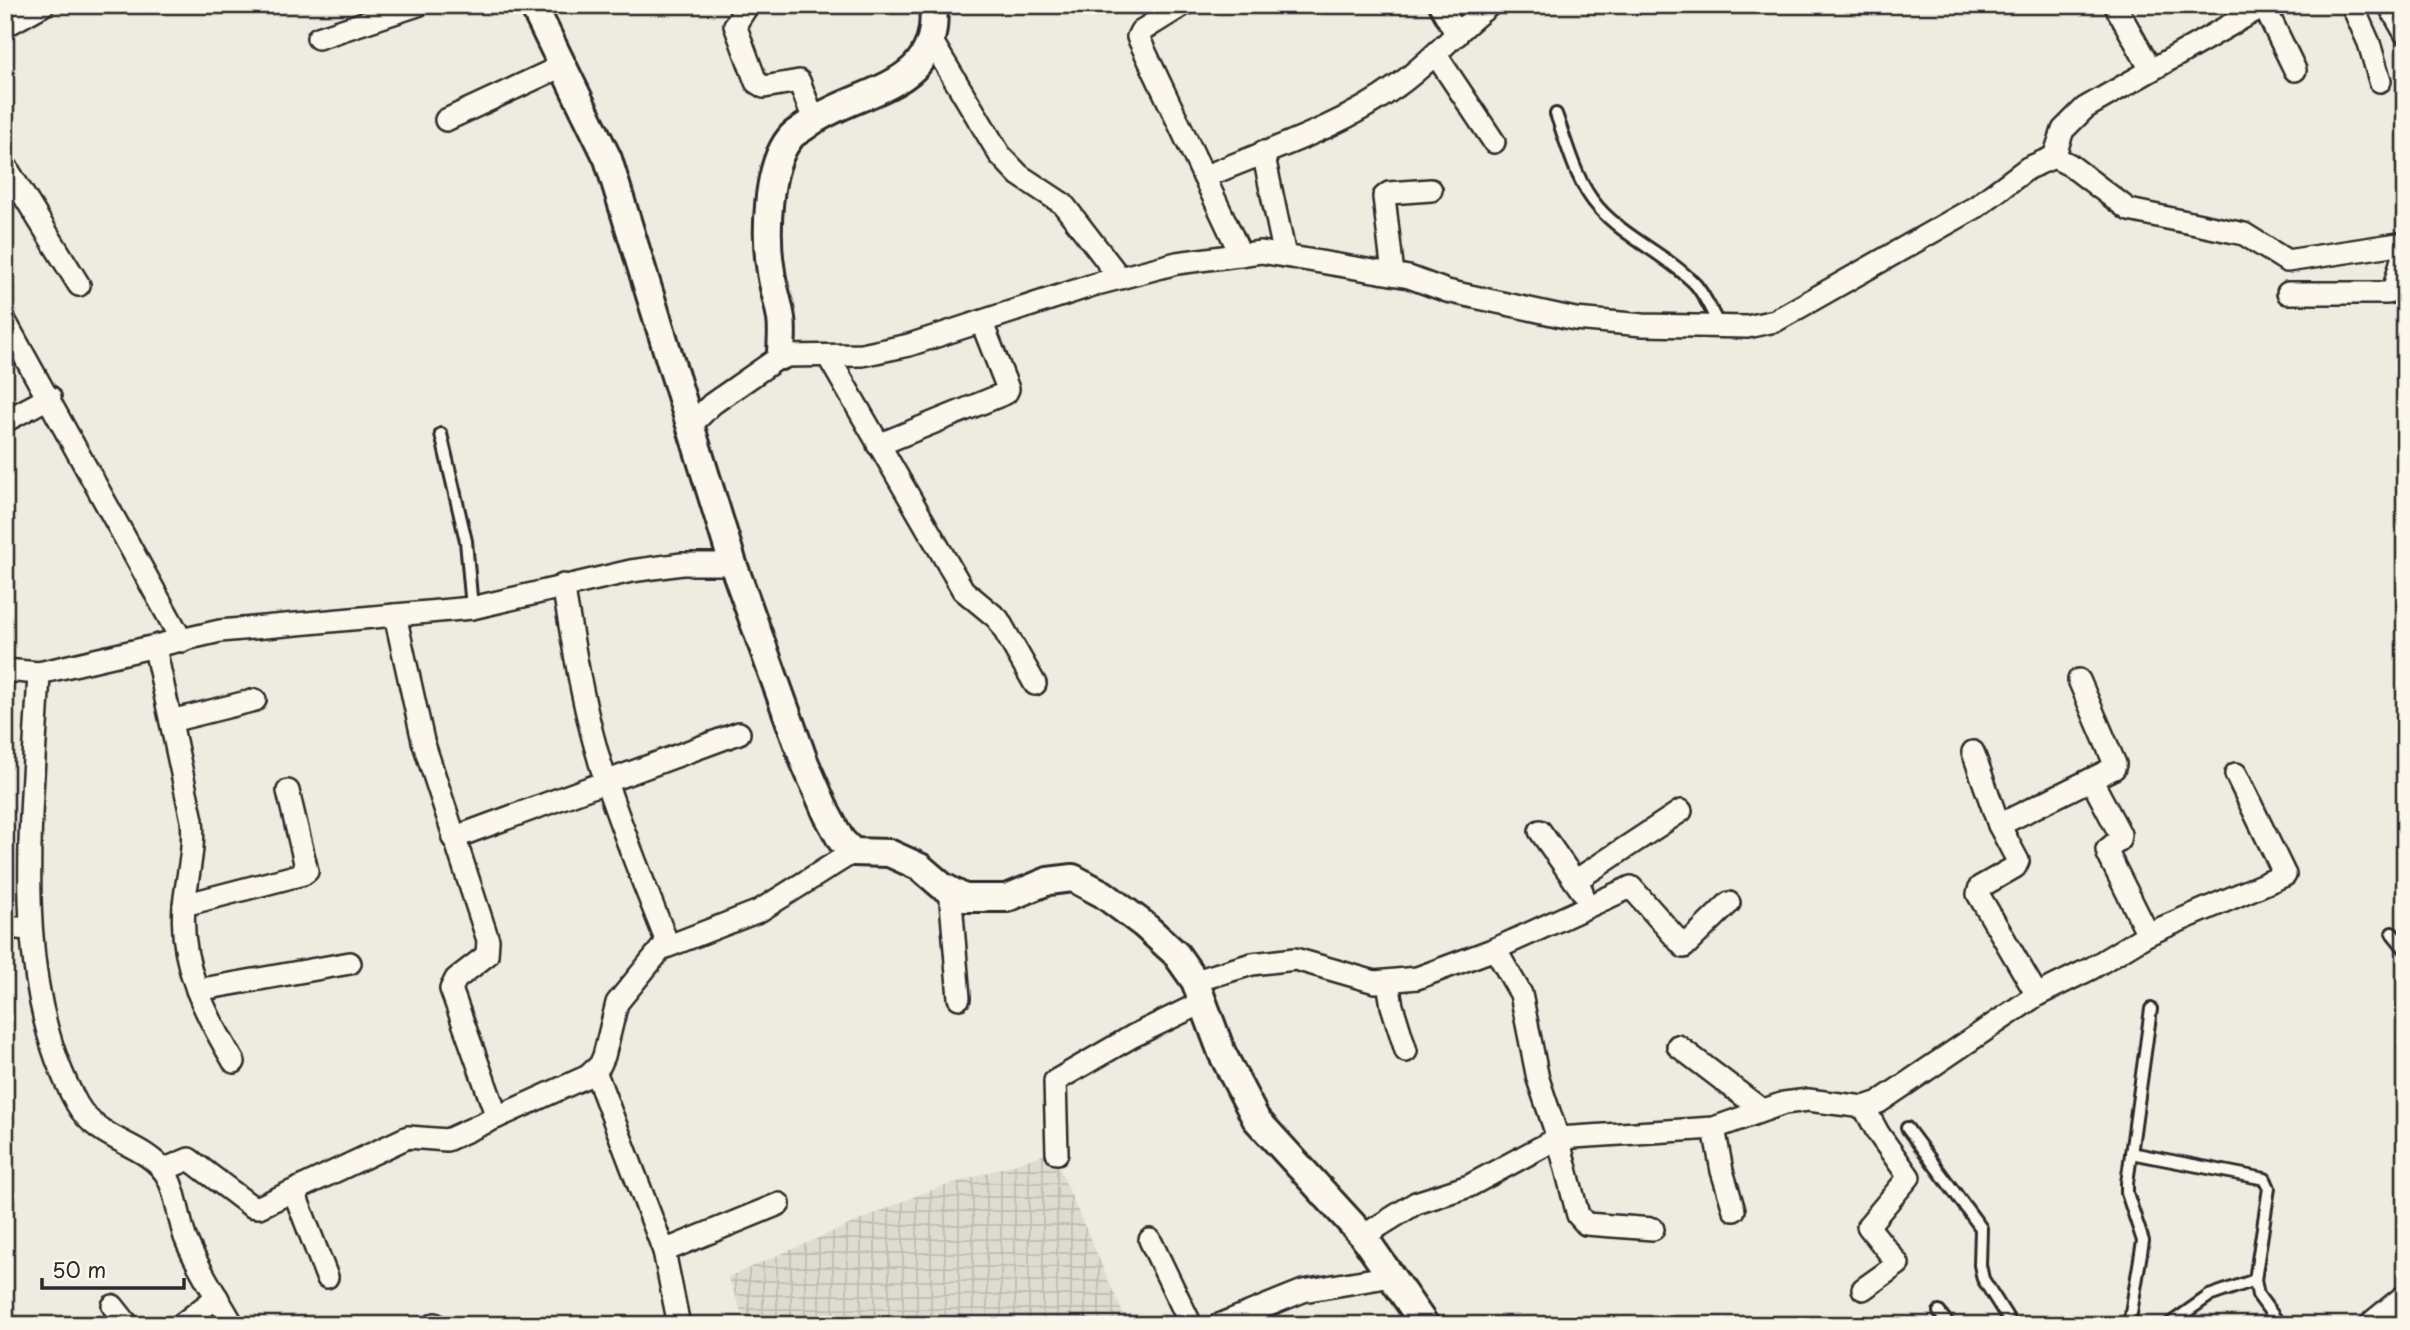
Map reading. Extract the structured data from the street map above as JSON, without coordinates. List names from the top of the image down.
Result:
{
  "scale_bar": "50 m"
}
